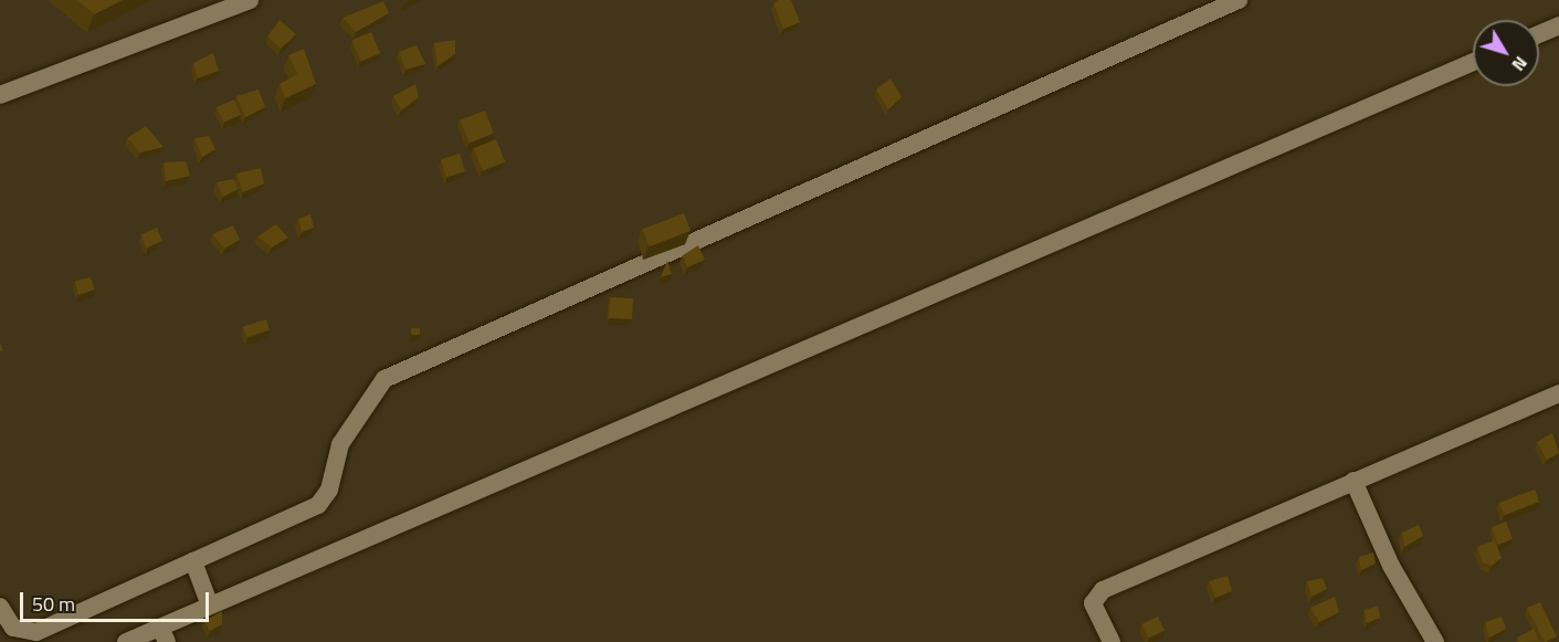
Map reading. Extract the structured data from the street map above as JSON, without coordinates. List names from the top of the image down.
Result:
{
  "scale_bar": "50 m",
  "north": "bottom right"
}
